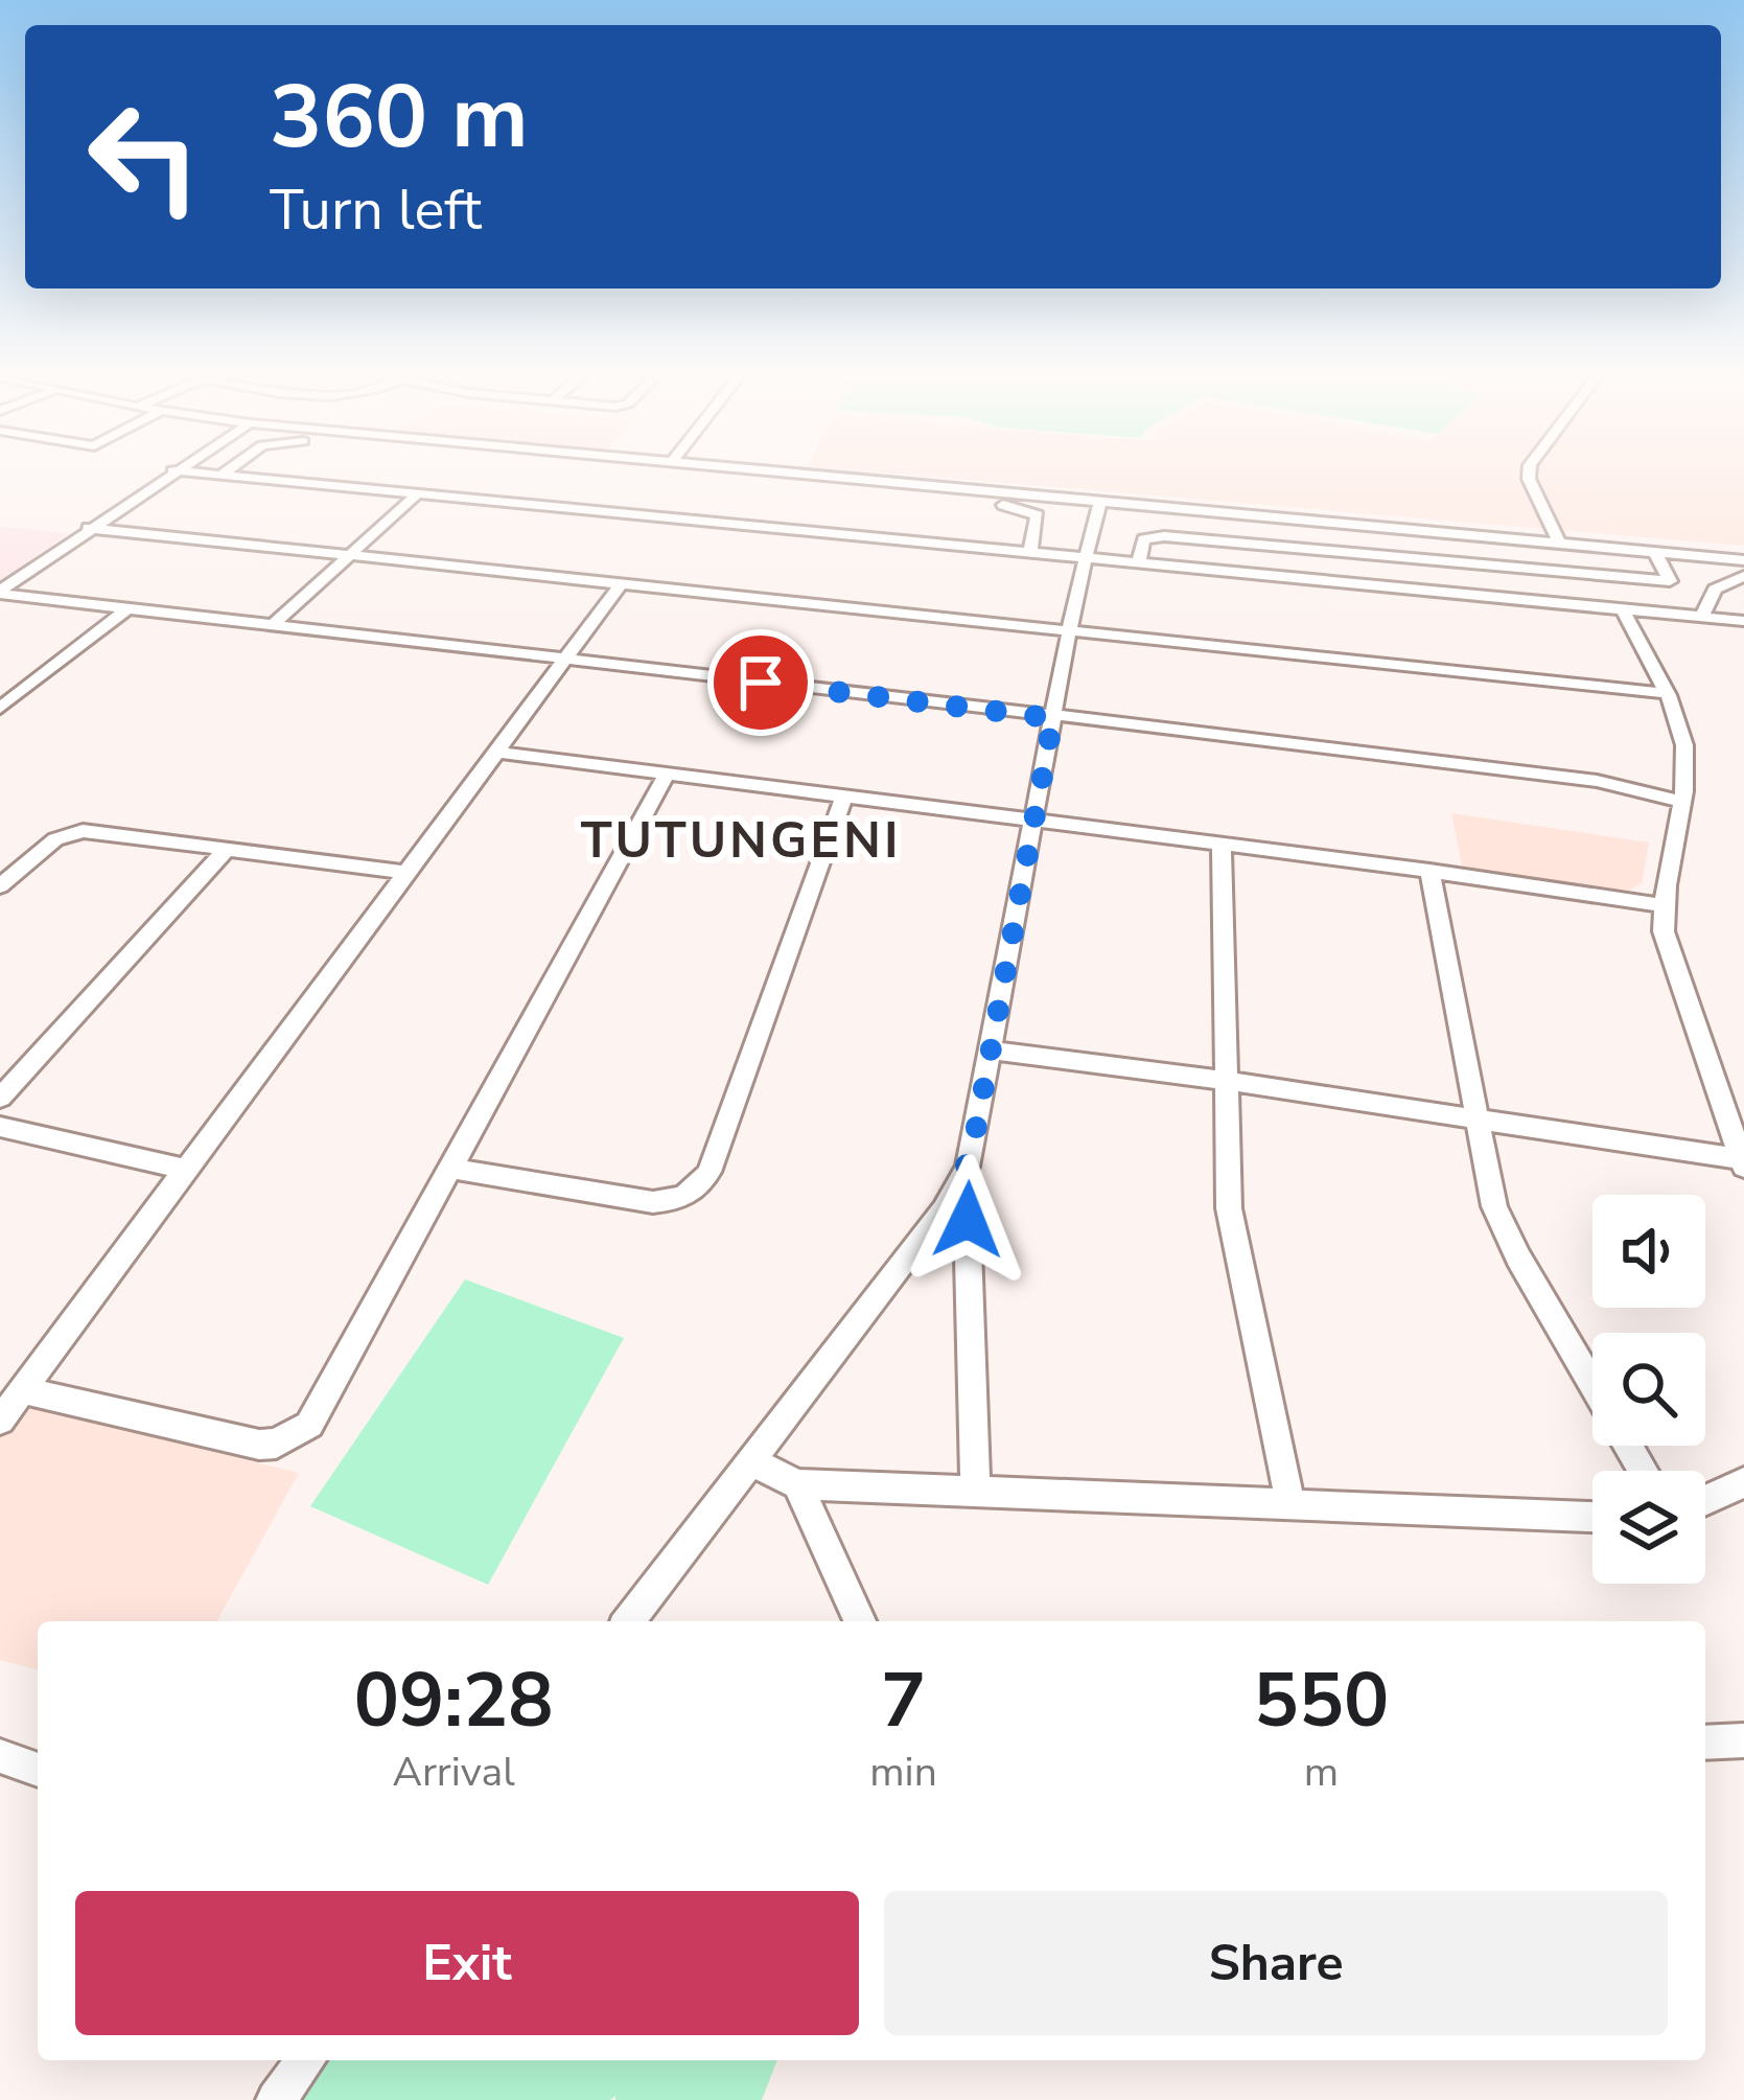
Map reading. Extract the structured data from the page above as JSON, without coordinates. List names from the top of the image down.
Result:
{
  "districts": ["TUTUNGENI"],
  "page": {
    "turn": ["360 m", "Turn left"],
    "eta": [
      "09:28",
      "Arrival",
      "7",
      "min",
      "550",
      "m"
    ],
    "buttons": ["Exit", "Share"]
  }
}
